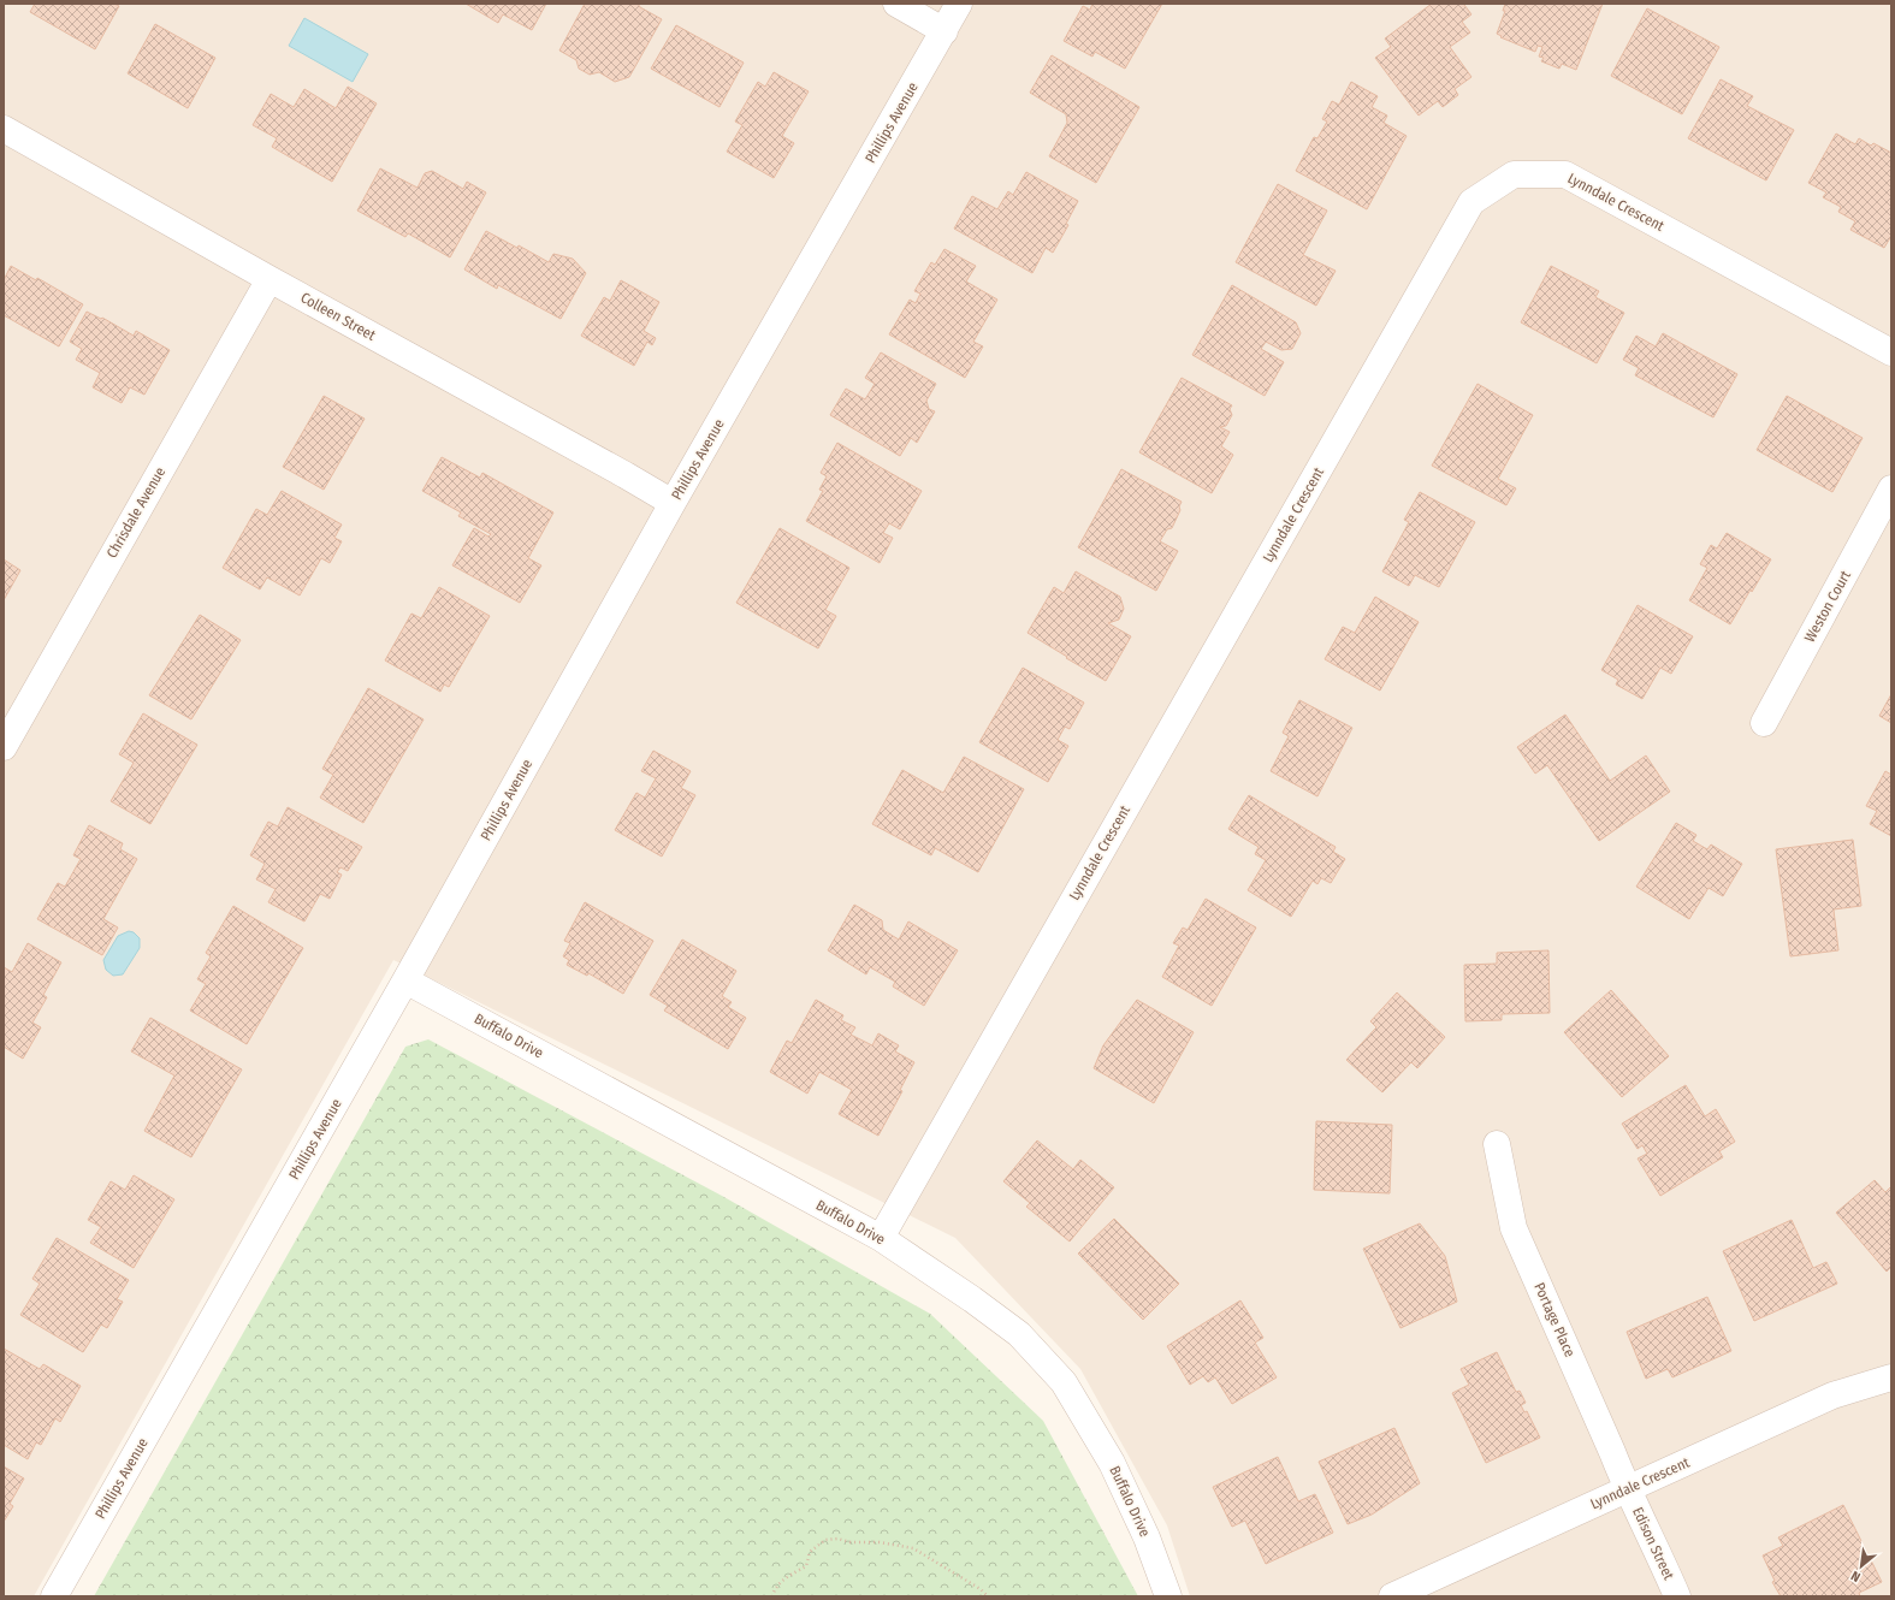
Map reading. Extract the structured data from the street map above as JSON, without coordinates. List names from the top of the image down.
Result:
{
  "streets": {
    "street": [
      "Phillips Avenue",
      "Lynndale Crescent",
      "Colleen Street",
      "Chrisdale Avenue",
      "Weston Court",
      "Buffalo Drive",
      "Portage Place",
      "Edison Street"
    ]
  },
  "crossings": [
    ["Phillips Avenue", "Colleen Street"],
    ["Phillips Avenue", "Buffalo Drive"],
    ["Lynndale Crescent", "Buffalo Drive"],
    ["Lynndale Crescent", "Portage Place"],
    ["Lynndale Crescent", "Edison Street"],
    ["Colleen Street", "Chrisdale Avenue"],
    ["Portage Place", "Edison Street"]
  ],
  "north": "bottom left"
}
